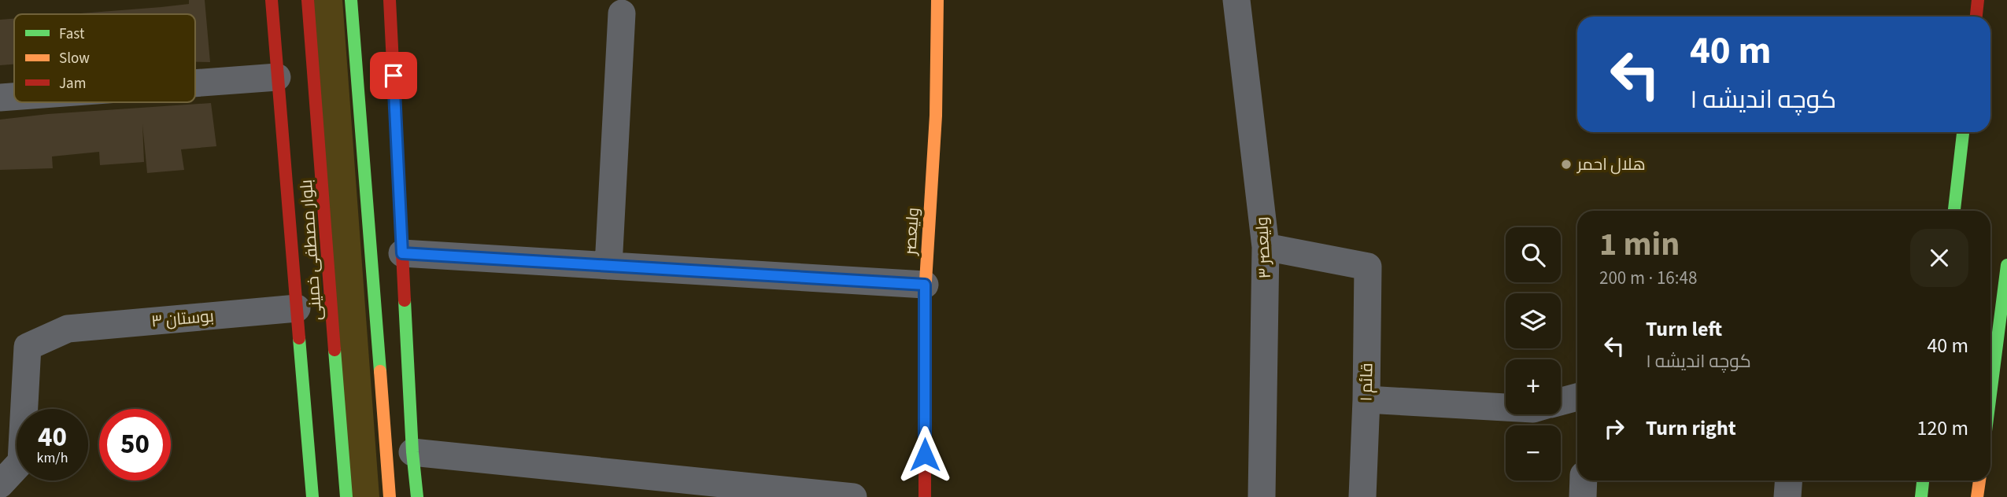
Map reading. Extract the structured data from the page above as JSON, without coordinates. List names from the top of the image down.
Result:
{
  "streets": {
    "main road": ["ولیعصر", "بلوار مصطفی خمینی"],
    "street": ["ولیعصر ۳", "بوستان ۳", "قائم ۱"]
  },
  "crossings": [
    ["ولیعصر ۳", "قائم ۱"]
  ],
  "places": ["هلال احمر"],
  "legend": ["Fast", "Slow", "Jam"],
  "page": {
    "turn": ["40 m", "کوچه اندیشه ۱"],
    "heading": ["1 min", "200 m · 16:48"],
    "map_buttons": ["+", "−"],
    "list": [
      {
        "name": "Turn left",
        "note": "کوچه اندیشه ۱",
        "value": "40 m"
      },
      {
        "name": "Turn right",
        "value": "120 m"
      }
    ],
    "speed": "40 km/h",
    "limit": "50"
  }
}
